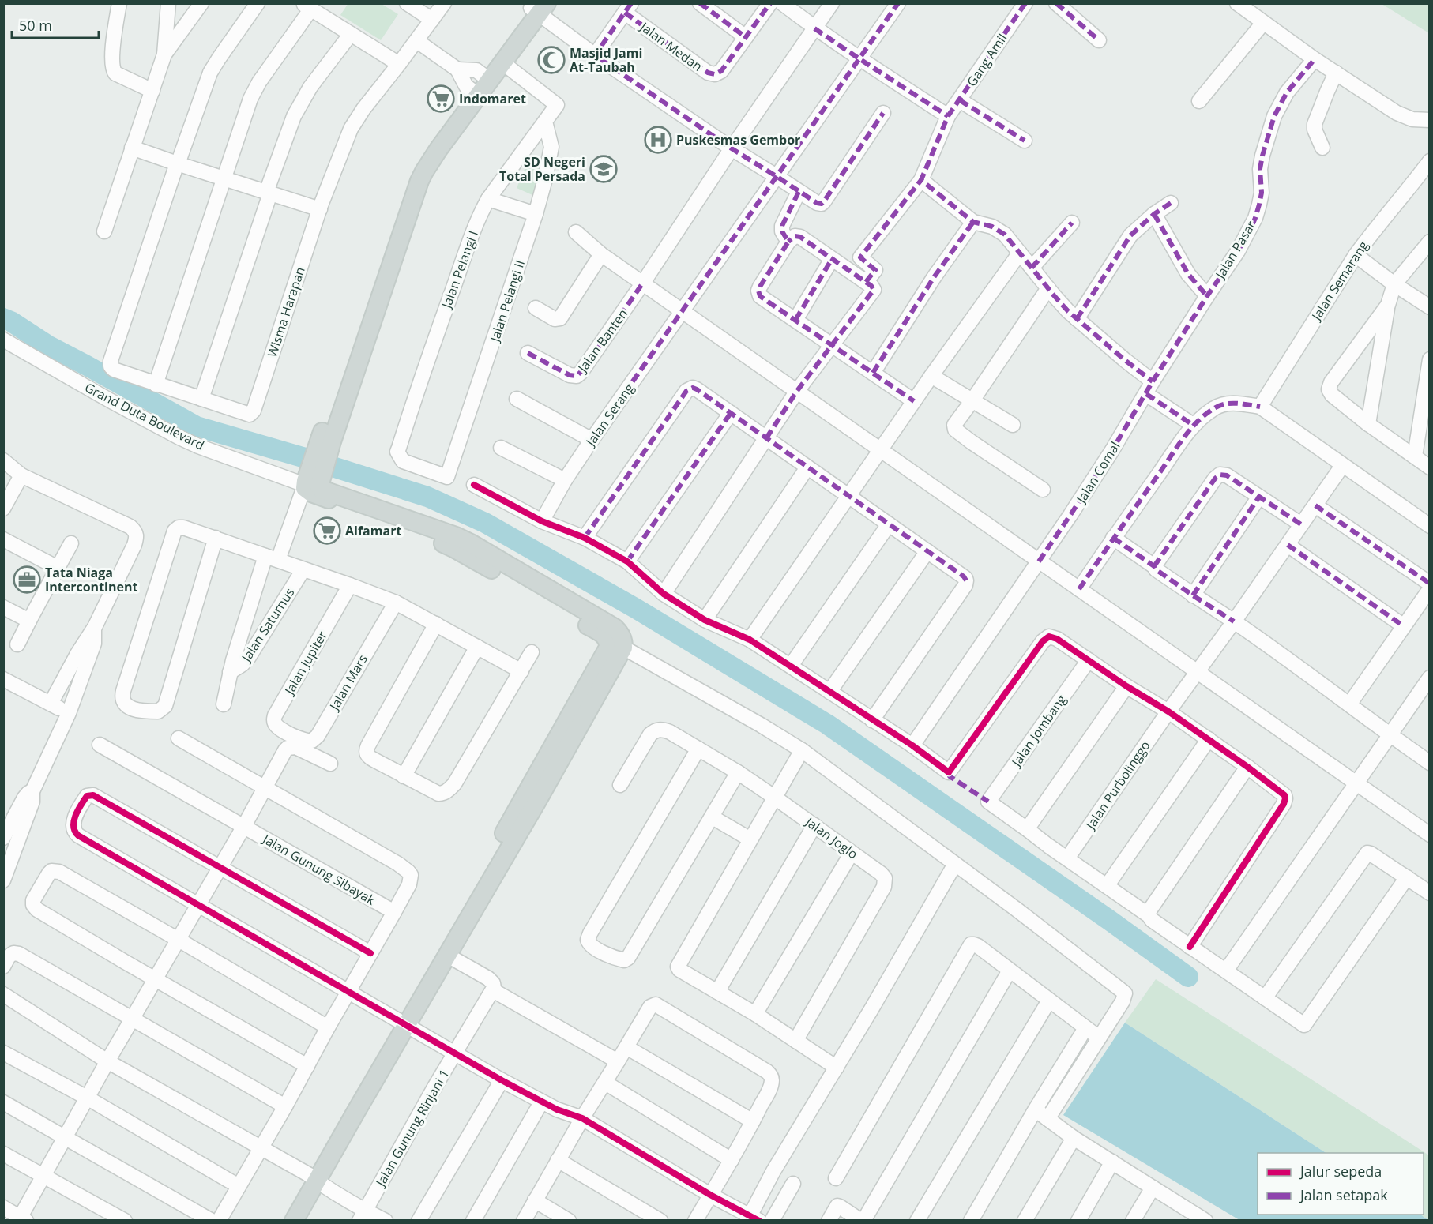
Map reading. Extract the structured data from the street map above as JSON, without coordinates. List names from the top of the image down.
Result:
{
  "streets": {
    "street": [
      "Jalan Medan",
      "Gang Amil",
      "Jalan Pasar",
      "Jalan Pelangi I",
      "Jalan Semarang",
      "Jalan Pelangi II",
      "Wisma Harapan",
      "Jalan Banten",
      "Jalan Serang",
      "Grand Duta Boulevard",
      "Jalan Comal",
      "Jalan Saturnus",
      "Jalan Jupiter",
      "Jalan Mars",
      "Jalan Jombang",
      "Jalan Purbolinggo",
      "Jalan Joglo",
      "Jalan Gunung Sibayak",
      "Jalan Gunung Rinjani 1"
    ]
  },
  "crossings": [
    ["Jalan Pasar", "Jalan Comal"],
    ["Jalan Pelangi I", "Jalan Pelangi II"],
    ["Jalan Jupiter", "Jalan Mars"]
  ],
  "places": {
    "mosque": ["Masjid Jami At-Taubah"],
    "supermarket": ["Indomaret", "Alfamart"],
    "hospital": ["Puskesmas Gembor"],
    "school or university": ["SD Negeri Total Persada"],
    "office": ["Tata Niaga Intercontinent"]
  },
  "legend": ["Jalur sepeda", "Jalan setapak"],
  "scale_bar": "50 m"
}
